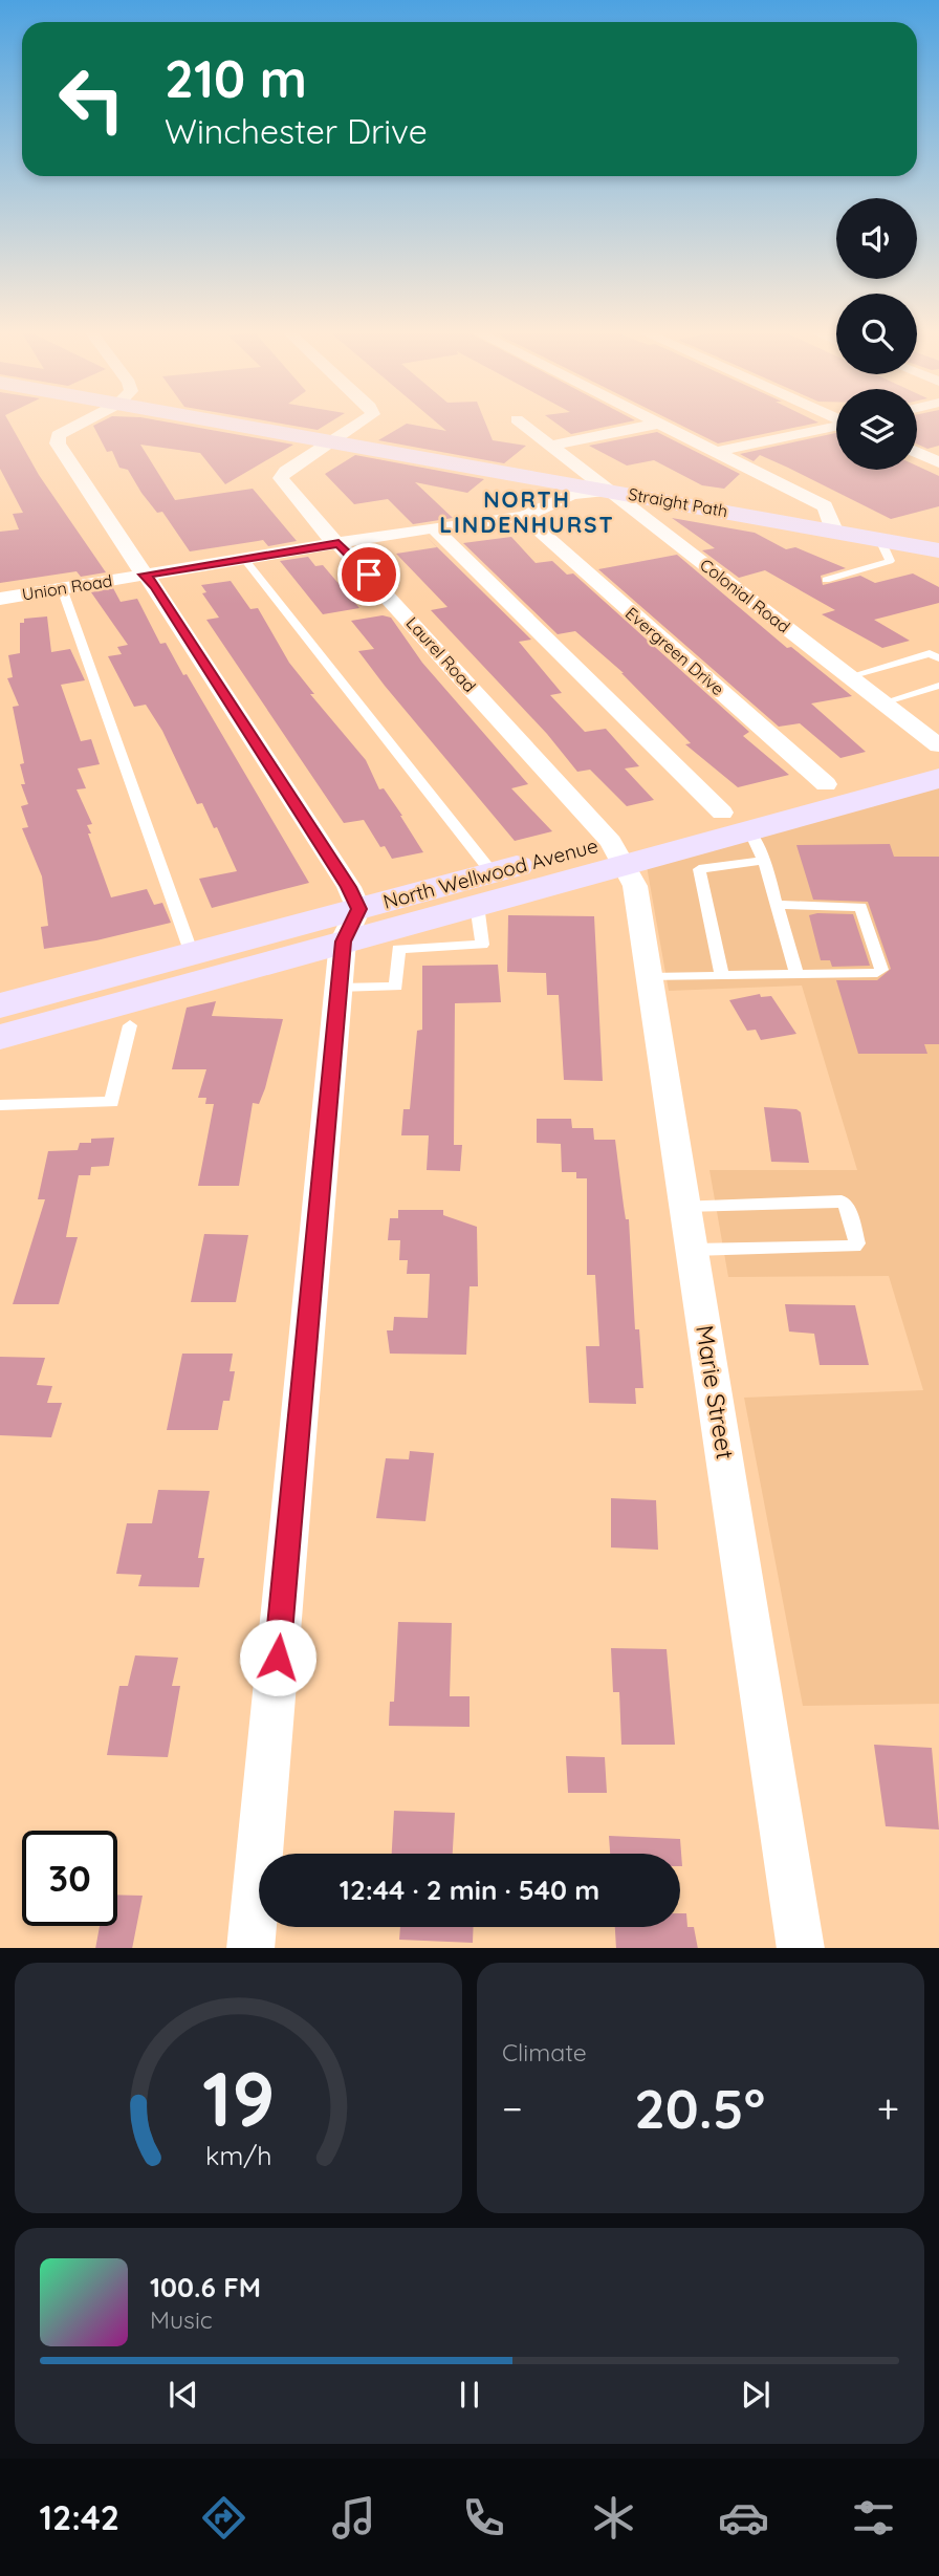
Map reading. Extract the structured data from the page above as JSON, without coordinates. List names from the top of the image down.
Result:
{
  "streets": {
    "main road": ["Straight Path", "North Wellwood Avenue"],
    "street": [
      "Union Road",
      "Colonial Road",
      "Evergreen Drive",
      "Laurel Road",
      "Marie Street"
    ]
  },
  "crossings": [
    ["Straight Path", "Union Road"],
    ["Straight Path", "Colonial Road"],
    ["Straight Path", "Laurel Road"],
    ["Union Road", "Colonial Road"],
    ["Union Road", "Evergreen Drive"],
    ["Union Road", "Laurel Road"],
    ["Laurel Road", "Marie Street"]
  ],
  "districts": ["NORTH LINDENHURST"],
  "page": {
    "turn": ["210 m", "Winchester Drive"],
    "limit": "30",
    "trip": "12:44 · 2 min · 540 m",
    "tile": "Climate",
    "heat": ["−", "20.5°", "+"],
    "song": ["100.6 FM", "Music"],
    "tabs": "12:42",
    "gauge": ["19", "km/h"]
  }
}
